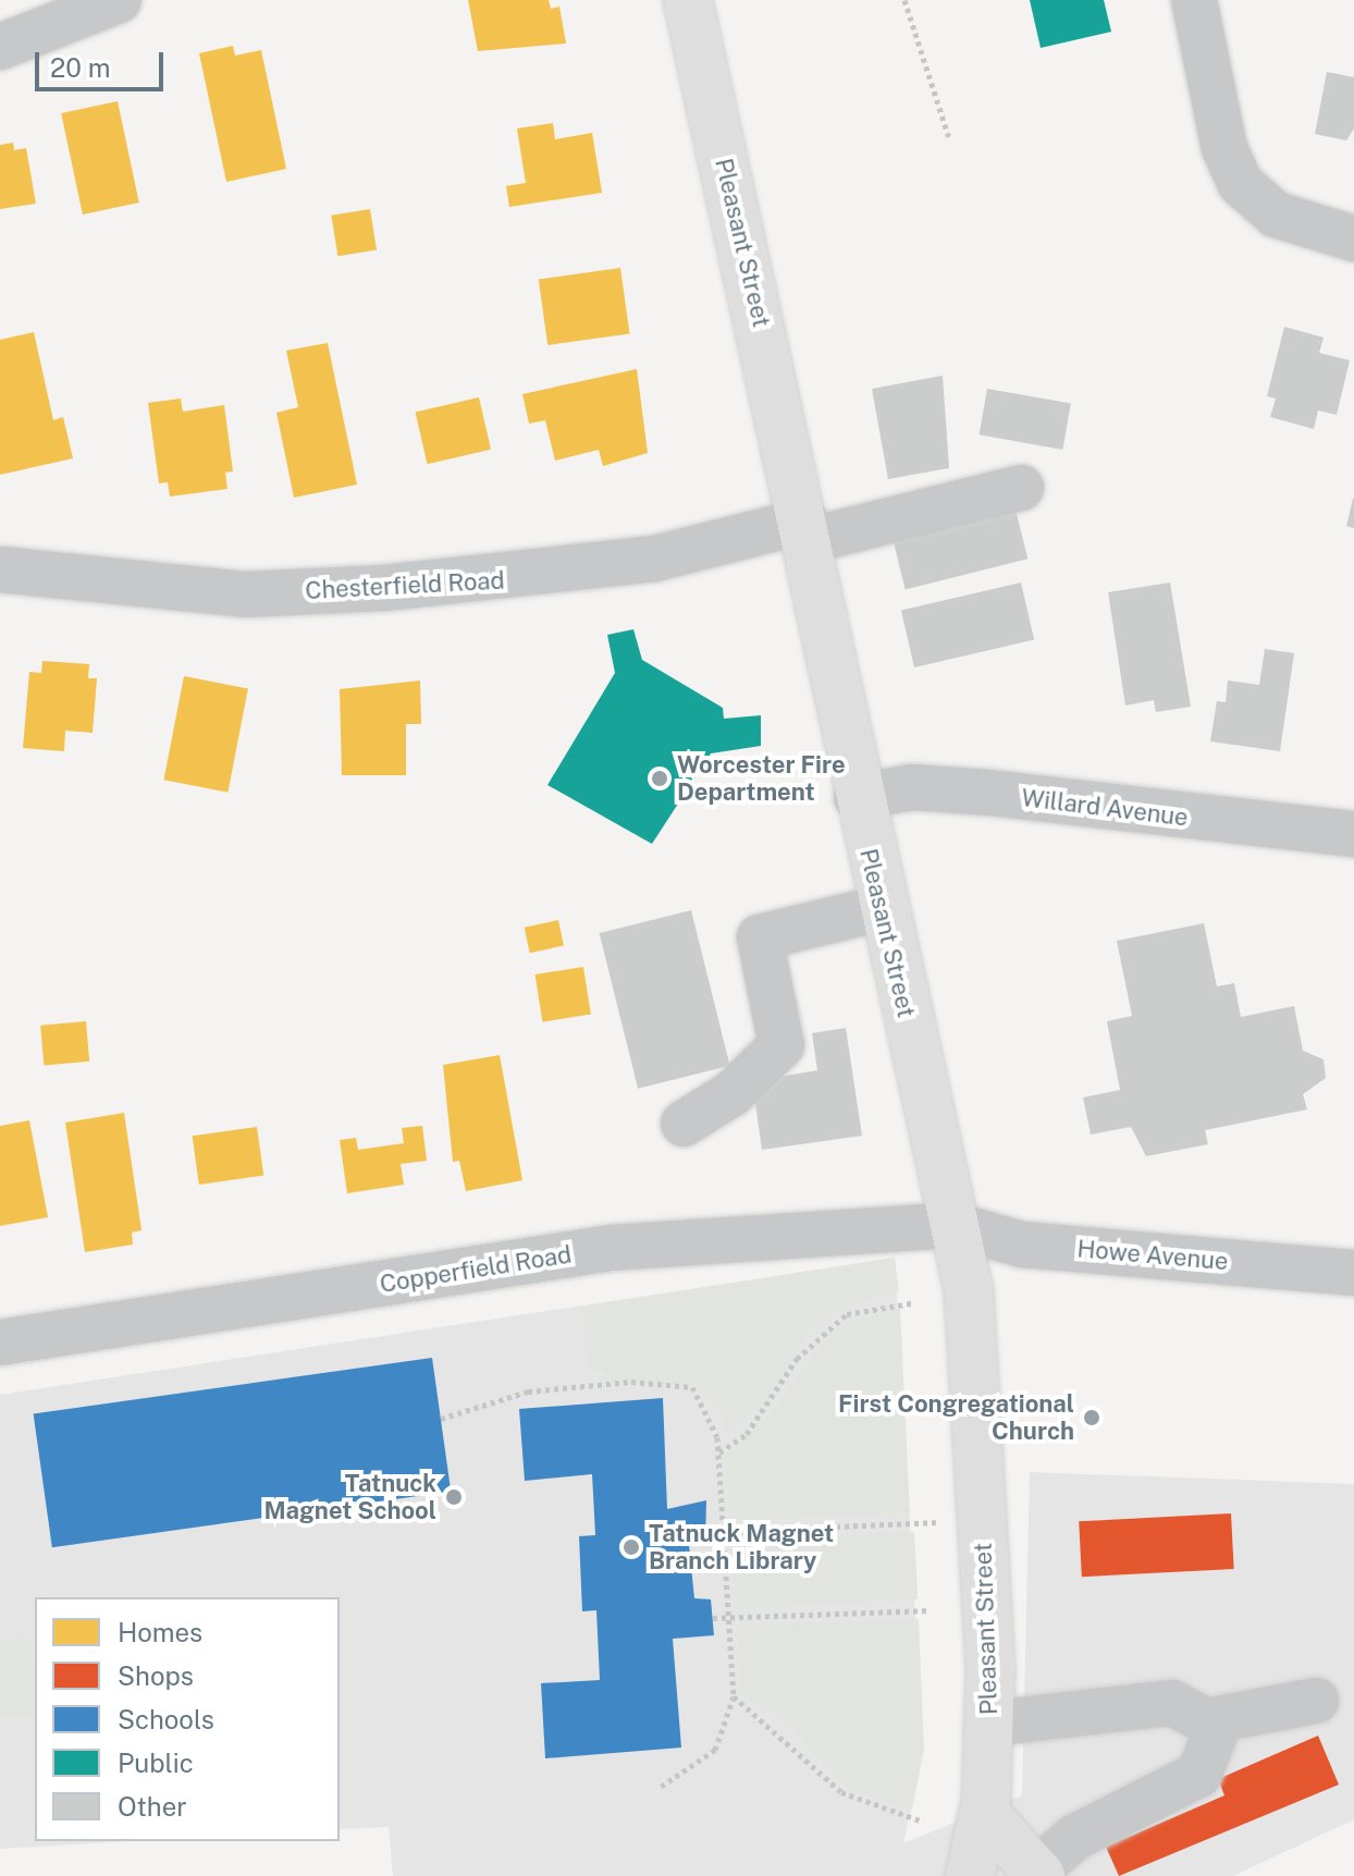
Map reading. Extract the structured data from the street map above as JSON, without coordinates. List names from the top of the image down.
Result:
{
  "streets": {
    "main road": ["Pleasant Street"],
    "street": [
      "Chesterfield Road",
      "Willard Avenue",
      "Howe Avenue",
      "Copperfield Road"
    ]
  },
  "crossings": [
    ["Pleasant Street", "Chesterfield Road"],
    ["Pleasant Street", "Willard Avenue"],
    ["Pleasant Street", "Howe Avenue"],
    ["Pleasant Street", "Copperfield Road"],
    ["Howe Avenue", "Copperfield Road"]
  ],
  "places": [
    "Worcester Fire Department",
    "First Congregational Church",
    "Tatnuck Magnet School",
    "Tatnuck Magnet Branch Library"
  ],
  "legend": [
    "Homes",
    "Shops",
    "Schools",
    "Public",
    "Other"
  ],
  "scale_bar": "20 m"
}
